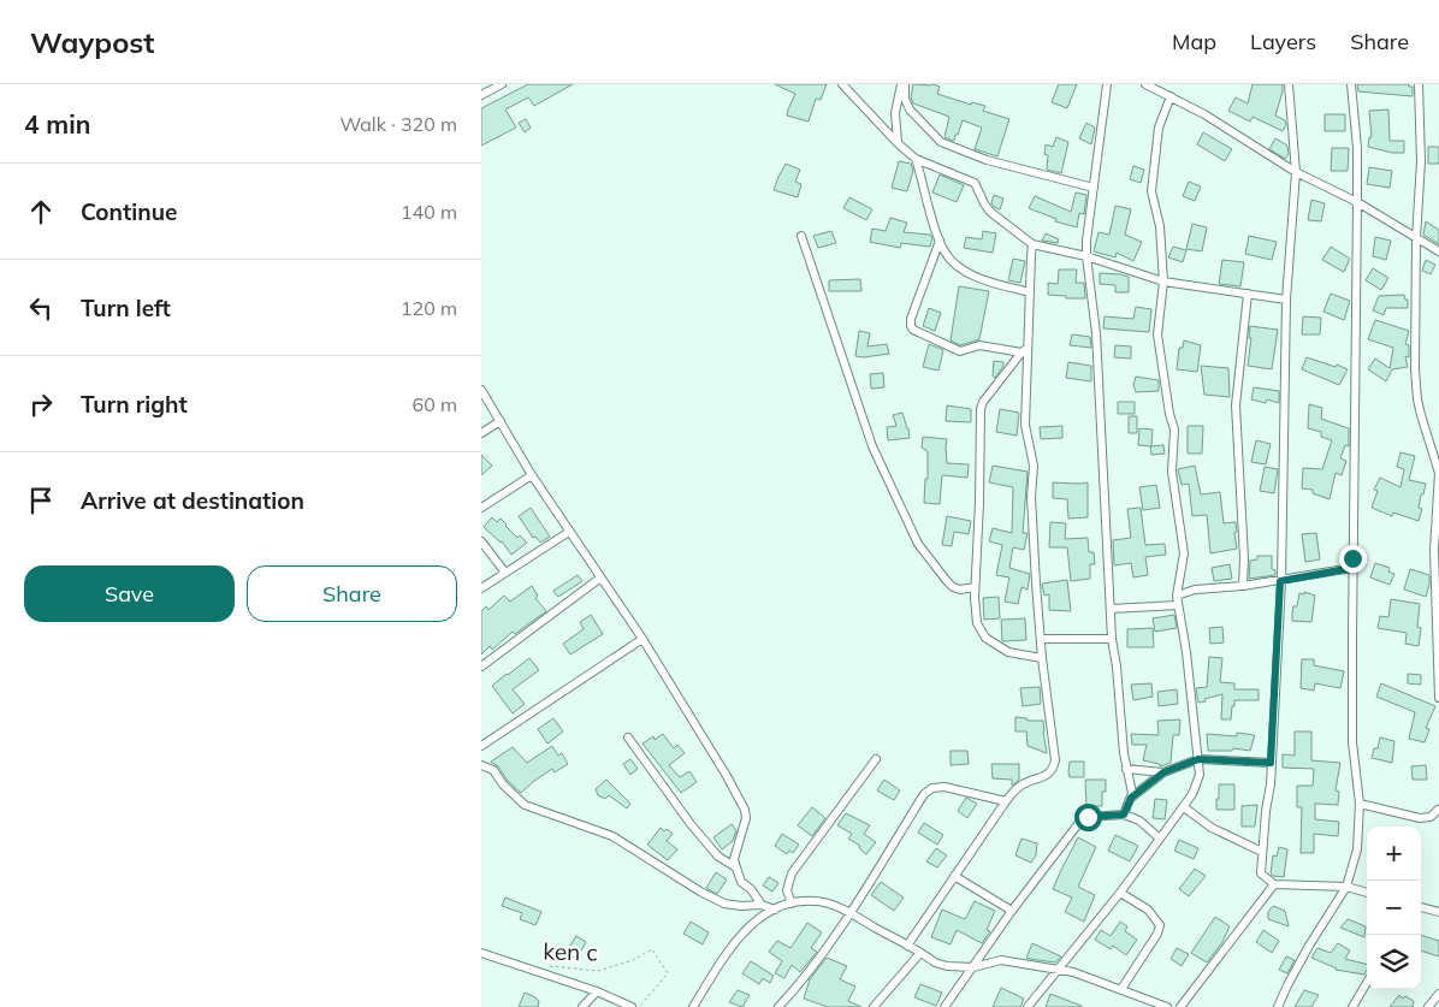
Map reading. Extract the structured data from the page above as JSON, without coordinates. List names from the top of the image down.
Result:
{
  "streets": {
    "path": ["ken c"]
  },
  "page": {
    "header": "Waypost",
    "nav": ["Map", "Layers", "Share"],
    "heading": ["4 min", "Walk · 320 m"],
    "list": [
      ["Continue", "140 m"],
      ["Turn left", "120 m"],
      ["Turn right", "60 m"],
      "Arrive at destination"
    ],
    "buttons": ["Save", "Share"],
    "map_buttons": ["+", "−"]
  }
}
